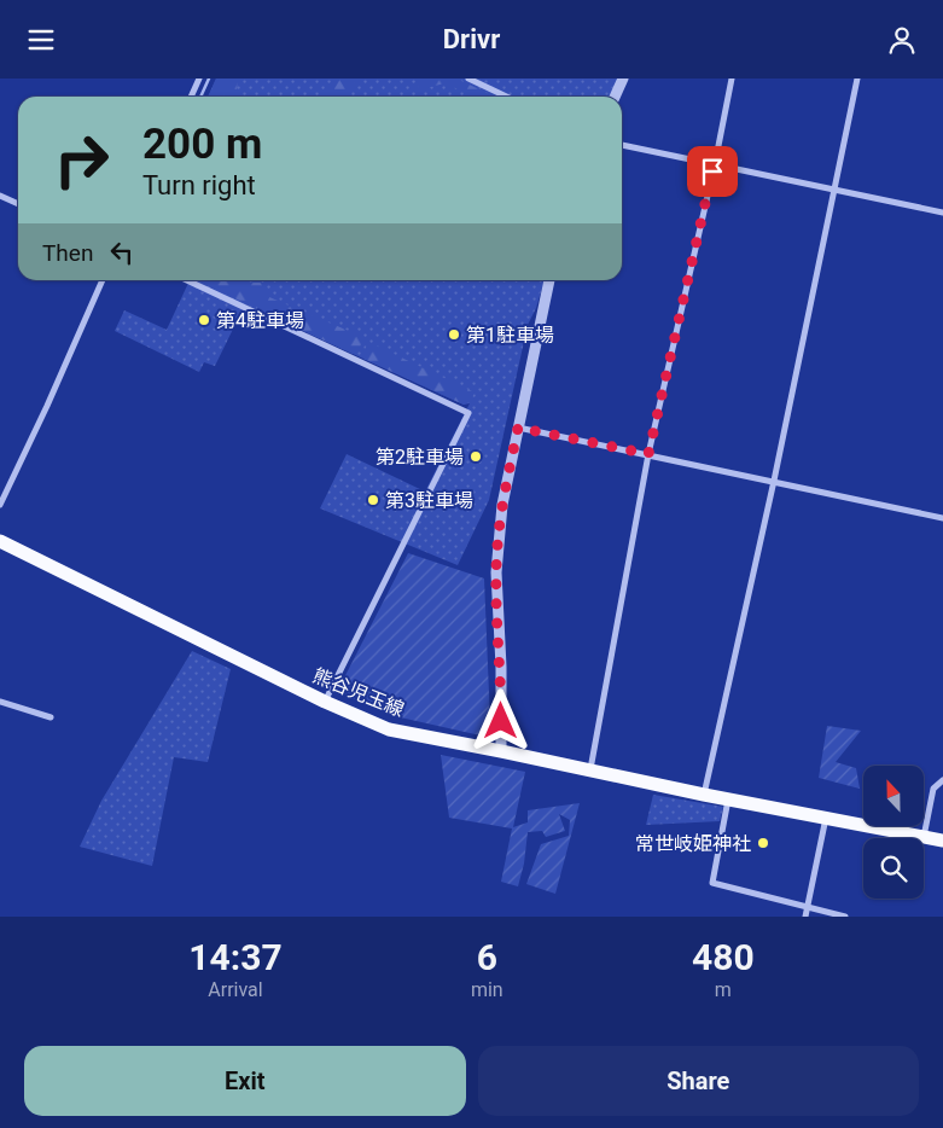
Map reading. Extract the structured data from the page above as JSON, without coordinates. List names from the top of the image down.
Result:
{
  "streets": {
    "main road": ["熊谷児玉線"]
  },
  "places": [
    "第4駐車場",
    "第1駐車場",
    "第2駐車場",
    "第3駐車場",
    "常世岐姫神社"
  ],
  "north": "top",
  "page": {
    "header": "Drivr",
    "turn": ["200 m", "Turn right"],
    "then": "Then",
    "eta": [
      "14:37",
      "Arrival",
      "6",
      "min",
      "480",
      "m"
    ],
    "buttons": ["Exit", "Share"]
  }
}
